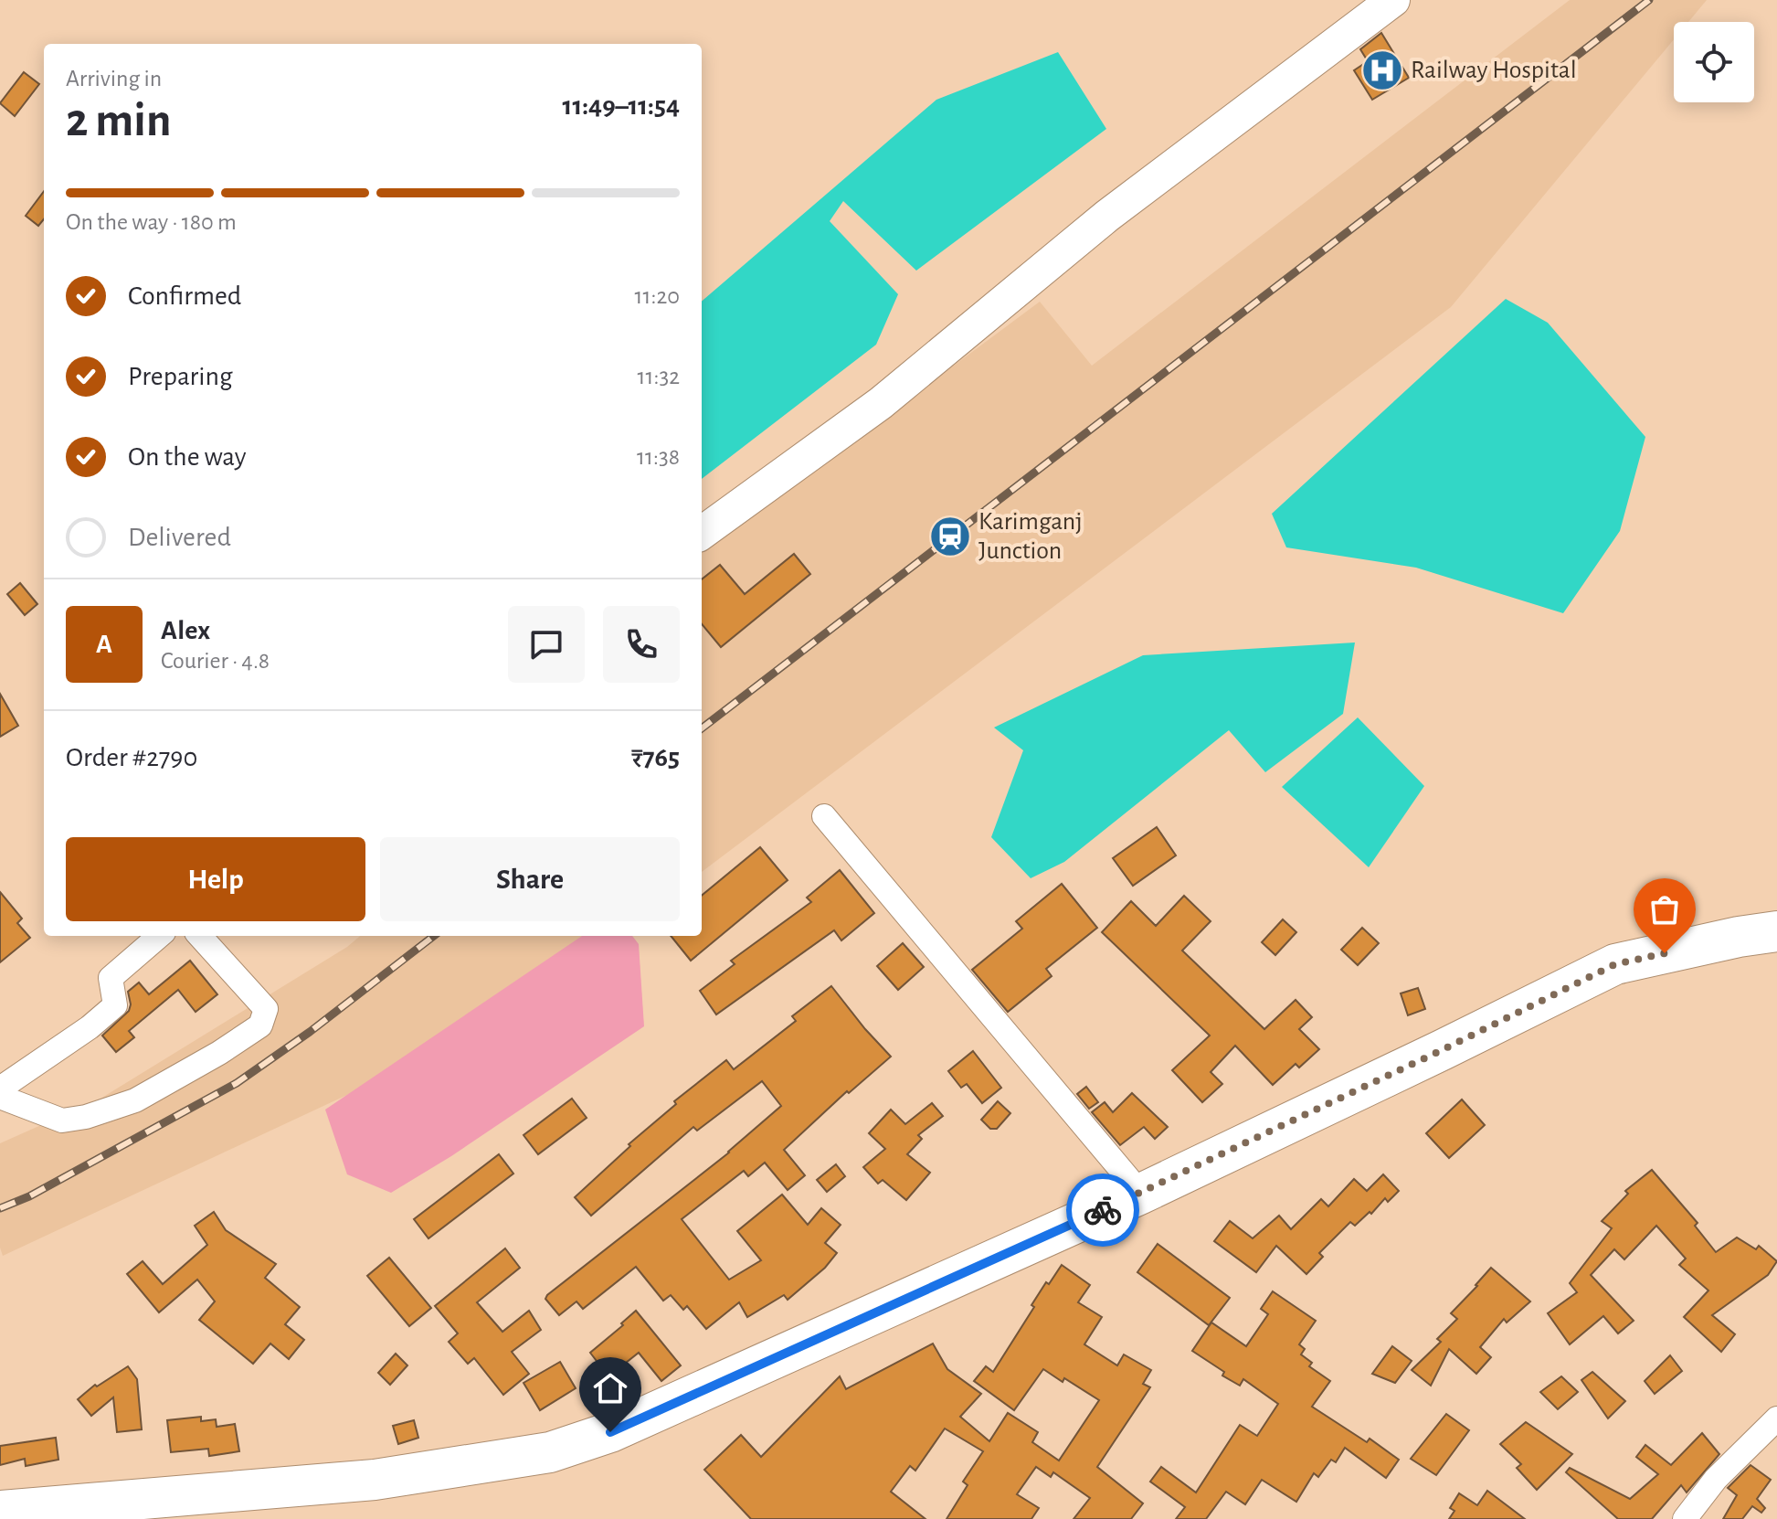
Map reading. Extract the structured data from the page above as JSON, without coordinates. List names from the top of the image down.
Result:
{
  "places": {
    "hospital": ["Railway Hospital"],
    "station": ["Karimganj Junction"]
  },
  "page": {
    "heading": ["2 min", "Arriving in", "11:49–11:54"],
    "panel": [
      "Alex",
      "Courier · 4.8",
      "Order #2790",
      "₹765"
    ],
    "bar": "On the way · 180 m",
    "list": [
      ["Confirmed", "11:20"],
      ["Preparing", "11:32"],
      ["On the way", "11:38"],
      "Delivered"
    ],
    "round": "A",
    "buttons": ["Help", "Share"]
  }
}
